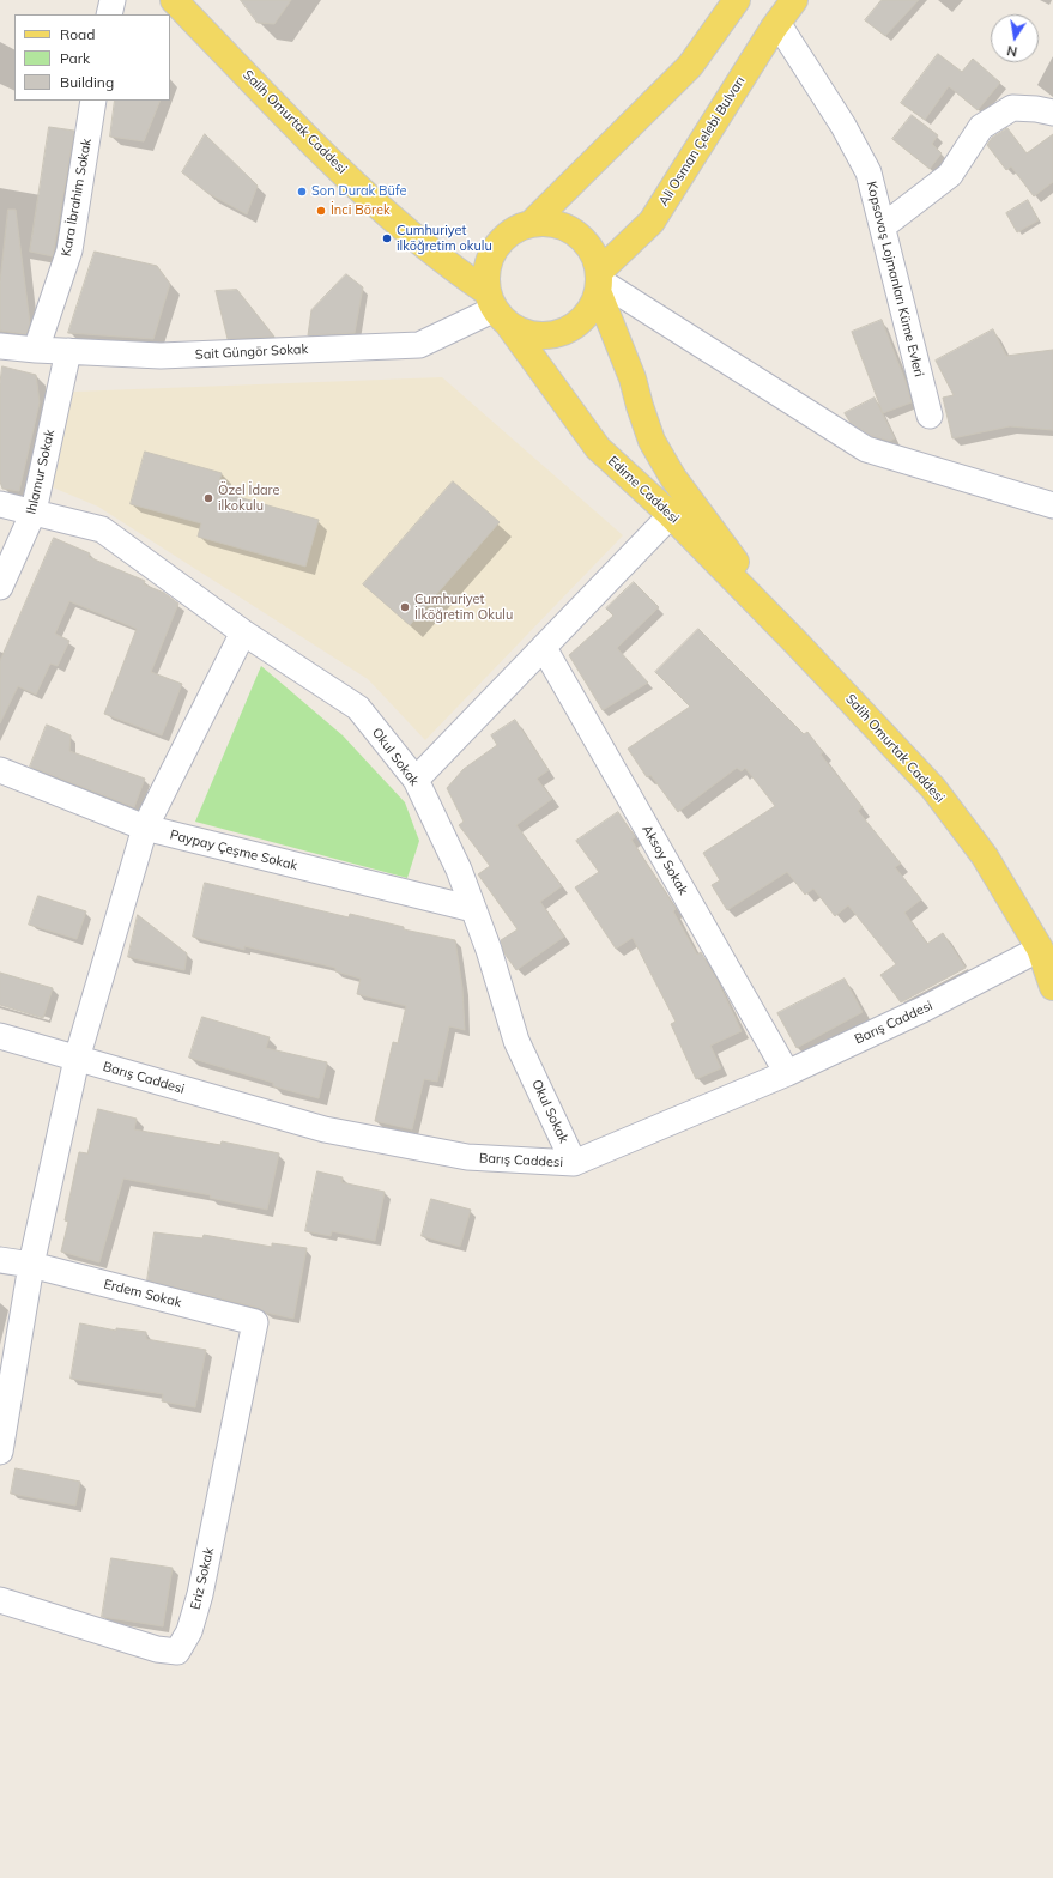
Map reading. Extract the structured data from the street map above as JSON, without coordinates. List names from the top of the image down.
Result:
{
  "streets": {
    "main road": ["Salih Omurtak Caddesi", "Ali Osman Çelebi Bulvarı", "Edirne Caddesi"],
    "street": [
      "Kara İbrahim Sokak",
      "Kopsavaş Lojmanları Küme Evleri",
      "Sait Güngör Sokak",
      "Ihlamur Sokak",
      "Okul Sokak",
      "Paypay Çeşme Sokak",
      "Aksoy Sokak",
      "Barış Caddesi",
      "Erdem Sokak",
      "Eriz Sokak"
    ]
  },
  "crossings": [
    ["Salih Omurtak Caddesi", "Ali Osman Çelebi Bulvarı"],
    ["Salih Omurtak Caddesi", "Sait Güngör Sokak"],
    ["Salih Omurtak Caddesi", "Edirne Caddesi"],
    ["Salih Omurtak Caddesi", "Barış Caddesi"],
    ["Ali Osman Çelebi Bulvarı", "Kopsavaş Lojmanları Küme Evleri"],
    ["Ali Osman Çelebi Bulvarı", "Sait Güngör Sokak"],
    ["Ali Osman Çelebi Bulvarı", "Edirne Caddesi"],
    ["Kara İbrahim Sokak", "Sait Güngör Sokak"],
    ["Sait Güngör Sokak", "Ihlamur Sokak"],
    ["Sait Güngör Sokak", "Edirne Caddesi"],
    ["Ihlamur Sokak", "Okul Sokak"],
    ["Okul Sokak", "Paypay Çeşme Sokak"],
    ["Okul Sokak", "Barış Caddesi"],
    ["Aksoy Sokak", "Barış Caddesi"],
    ["Erdem Sokak", "Eriz Sokak"]
  ],
  "places": [
    "Son Durak Büfe",
    "İnci Börek",
    "Cumhuriyet ilköğretim okulu",
    "Özel İdare ilkokulu",
    "Cumhuriyet İlköğretim Okulu"
  ],
  "legend": ["Road", "Park", "Building"],
  "north": "bottom"
}
